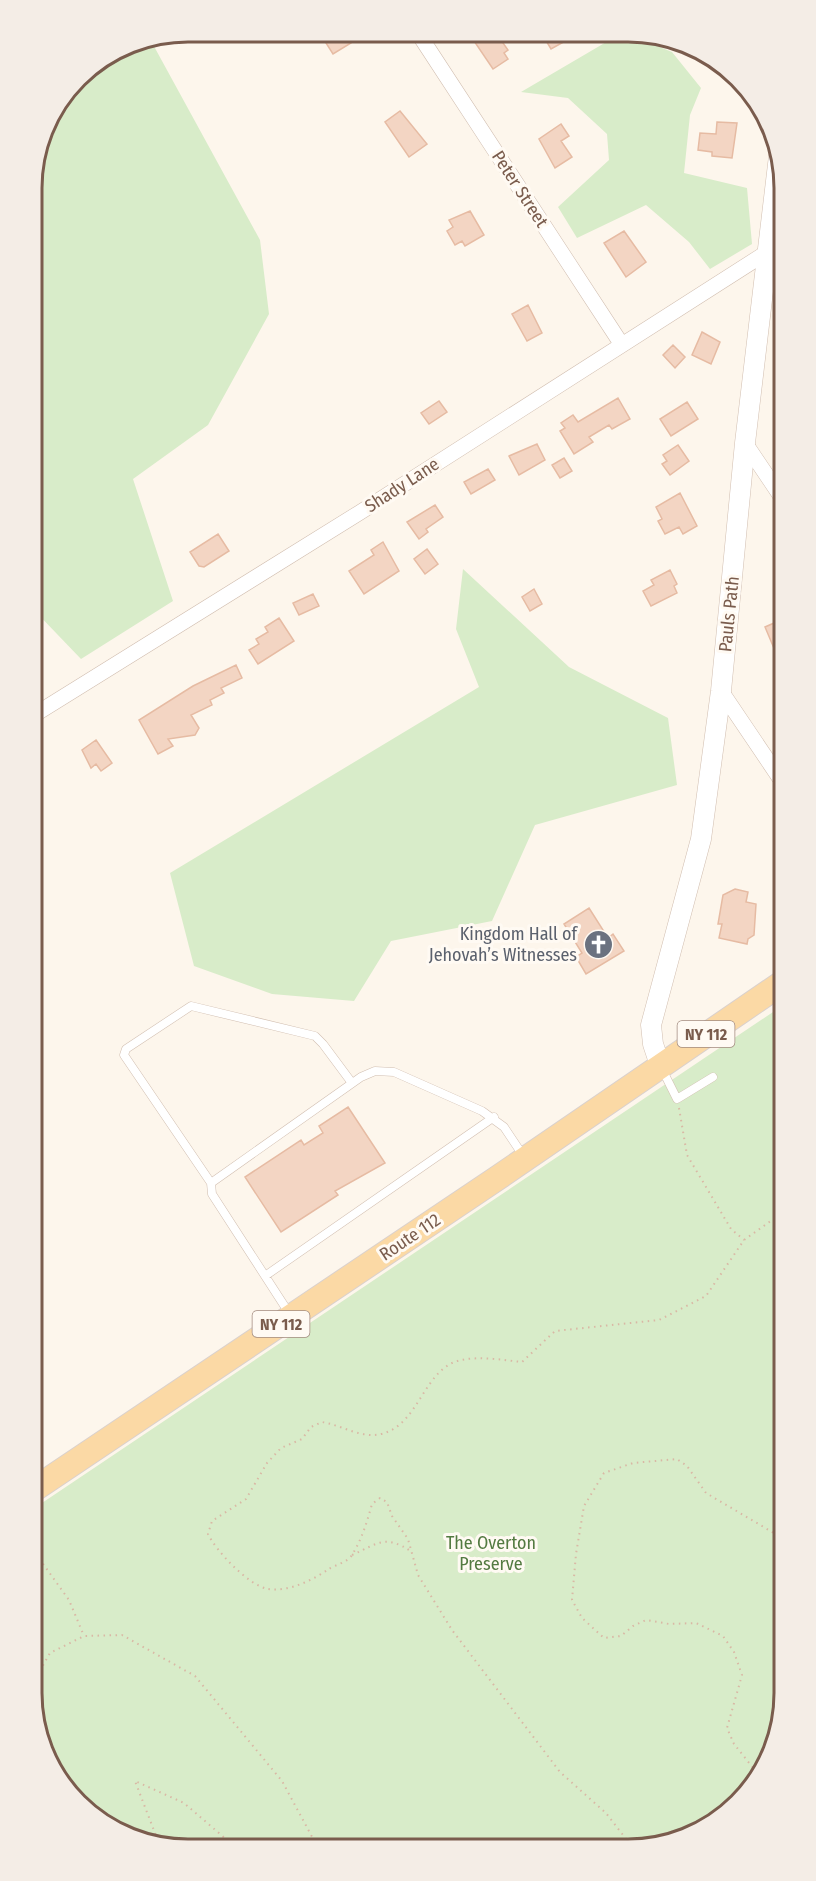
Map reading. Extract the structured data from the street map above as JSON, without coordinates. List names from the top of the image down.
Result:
{
  "streets": {
    "main road": ["NY 112", "Route 112"],
    "street": ["Peter Street", "Shady Lane", "Pauls Path"]
  },
  "crossings": [
    ["Peter Street", "Shady Lane"],
    ["Shady Lane", "Pauls Path"],
    ["Pauls Path", "Route 112"]
  ],
  "parks": ["The Overton Preserve"],
  "places": {
    "church": ["Kingdom Hall of Jehovah’s Witnesses"]
  }
}
